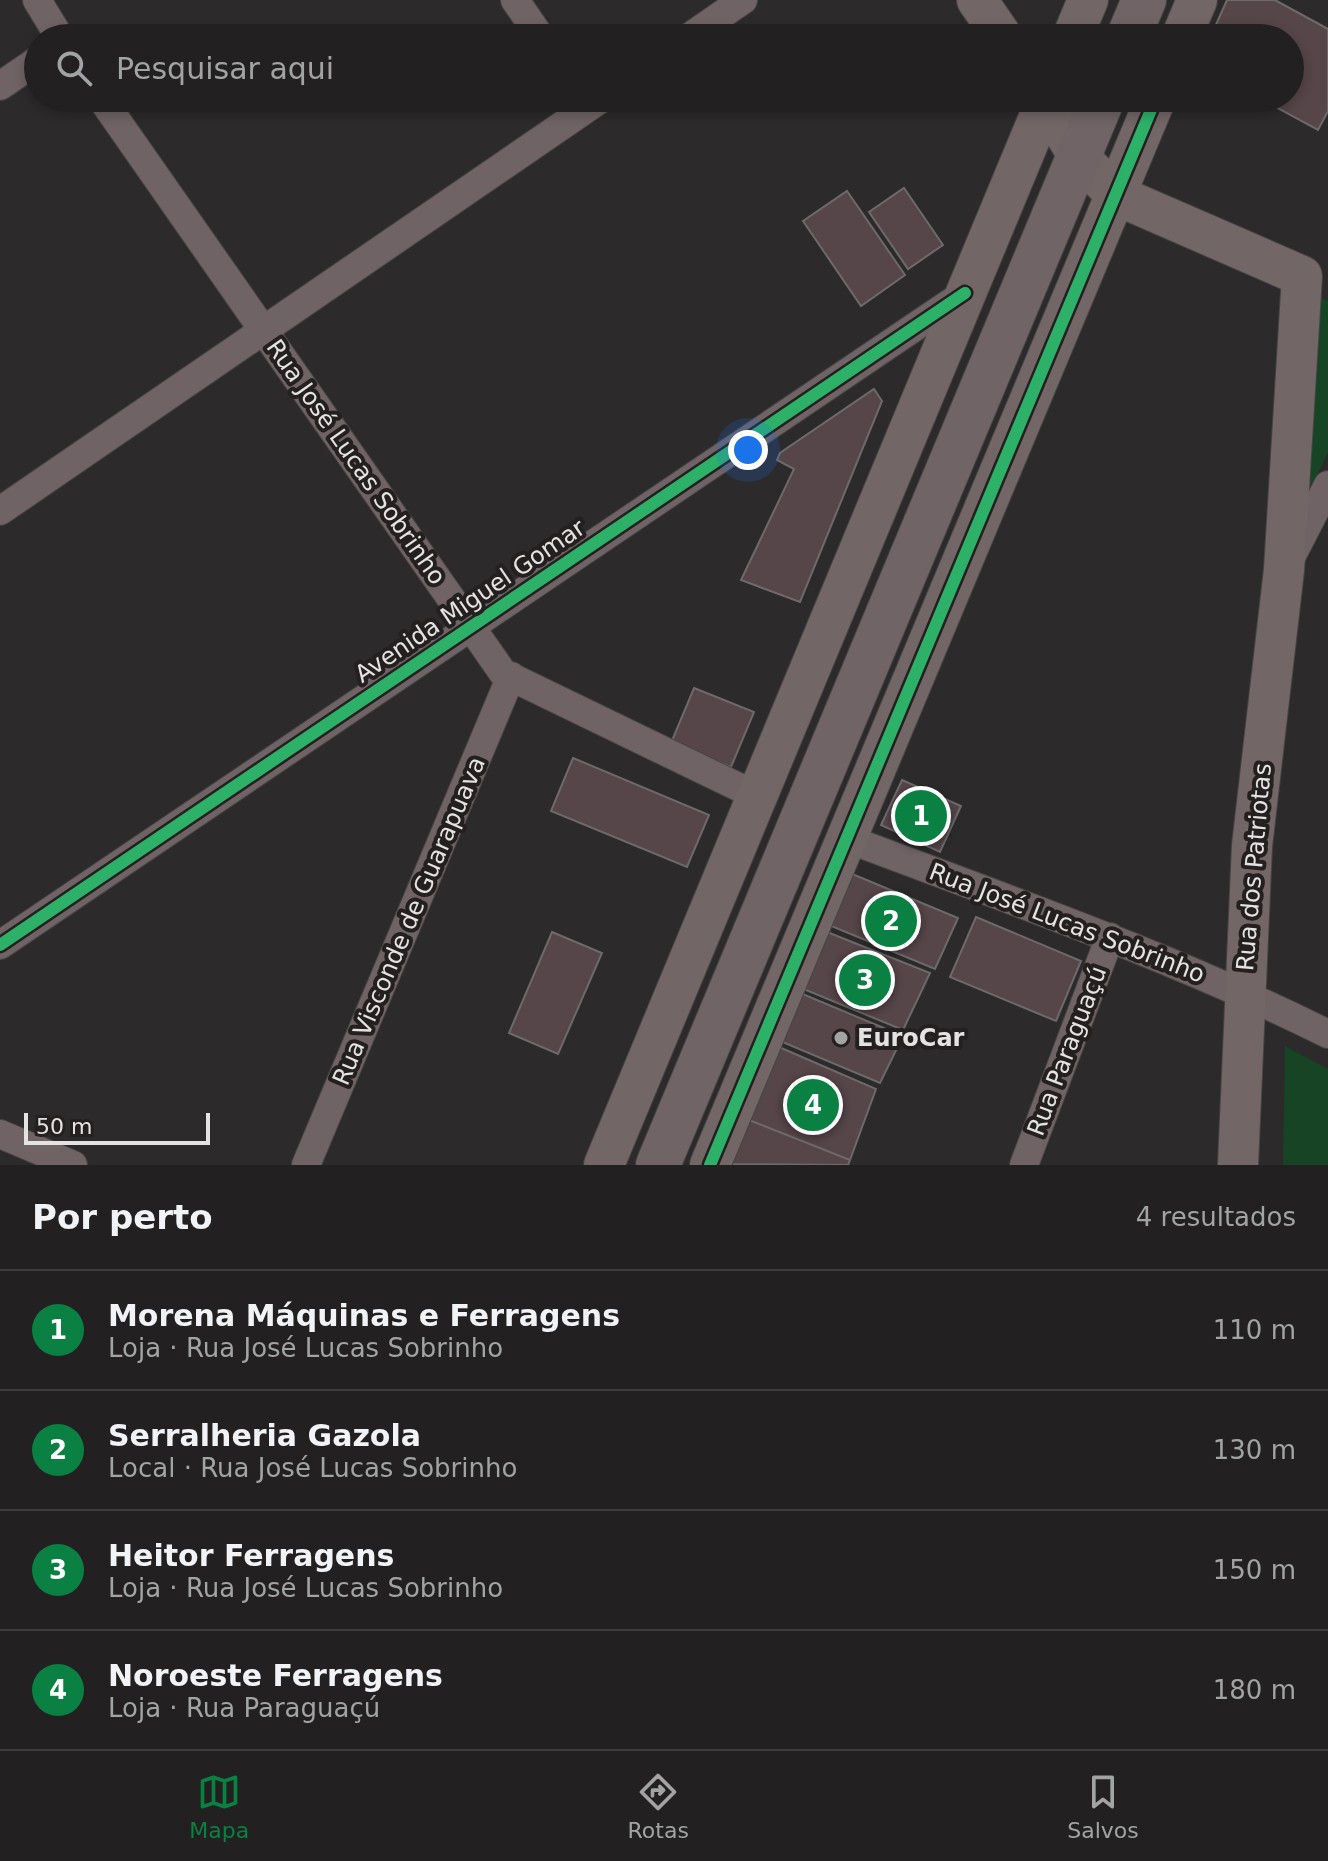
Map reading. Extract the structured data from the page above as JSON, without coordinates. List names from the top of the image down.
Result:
{
  "streets": {
    "street": [
      "Rua José Lucas Sobrinho",
      "Avenida Miguel Gomar",
      "Rua dos Patriotas",
      "Rua Visconde de Guarapuava",
      "Rua Paraguaçú"
    ]
  },
  "crossings": [
    ["Rua José Lucas Sobrinho", "Avenida Miguel Gomar"],
    ["Rua José Lucas Sobrinho", "Rua dos Patriotas"],
    ["Rua José Lucas Sobrinho", "Rua Visconde de Guarapuava"],
    ["Rua José Lucas Sobrinho", "Rua Paraguaçú"]
  ],
  "places": ["EuroCar"],
  "scale_bar": "50 m",
  "page": {
    "search": "Pesquisar aqui",
    "pins": [
      "1",
      "2",
      "3",
      "4"
    ],
    "scale": "50 m",
    "heading": ["Por perto", "4 resultados"],
    "list": [
      {
        "mark": "1",
        "name": "Morena Máquinas e Ferragens",
        "note": "Loja · Rua José Lucas Sobrinho",
        "value": "110 m"
      },
      {
        "mark": "2",
        "name": "Serralheria Gazola",
        "note": "Local · Rua José Lucas Sobrinho",
        "value": "130 m"
      },
      {
        "mark": "3",
        "name": "Heitor Ferragens",
        "note": "Loja · Rua José Lucas Sobrinho",
        "value": "150 m"
      },
      {
        "mark": "4",
        "name": "Noroeste Ferragens",
        "note": "Loja · Rua Paraguaçú",
        "value": "180 m"
      }
    ],
    "nav": ["Mapa", "Rotas", "Salvos"]
  }
}
